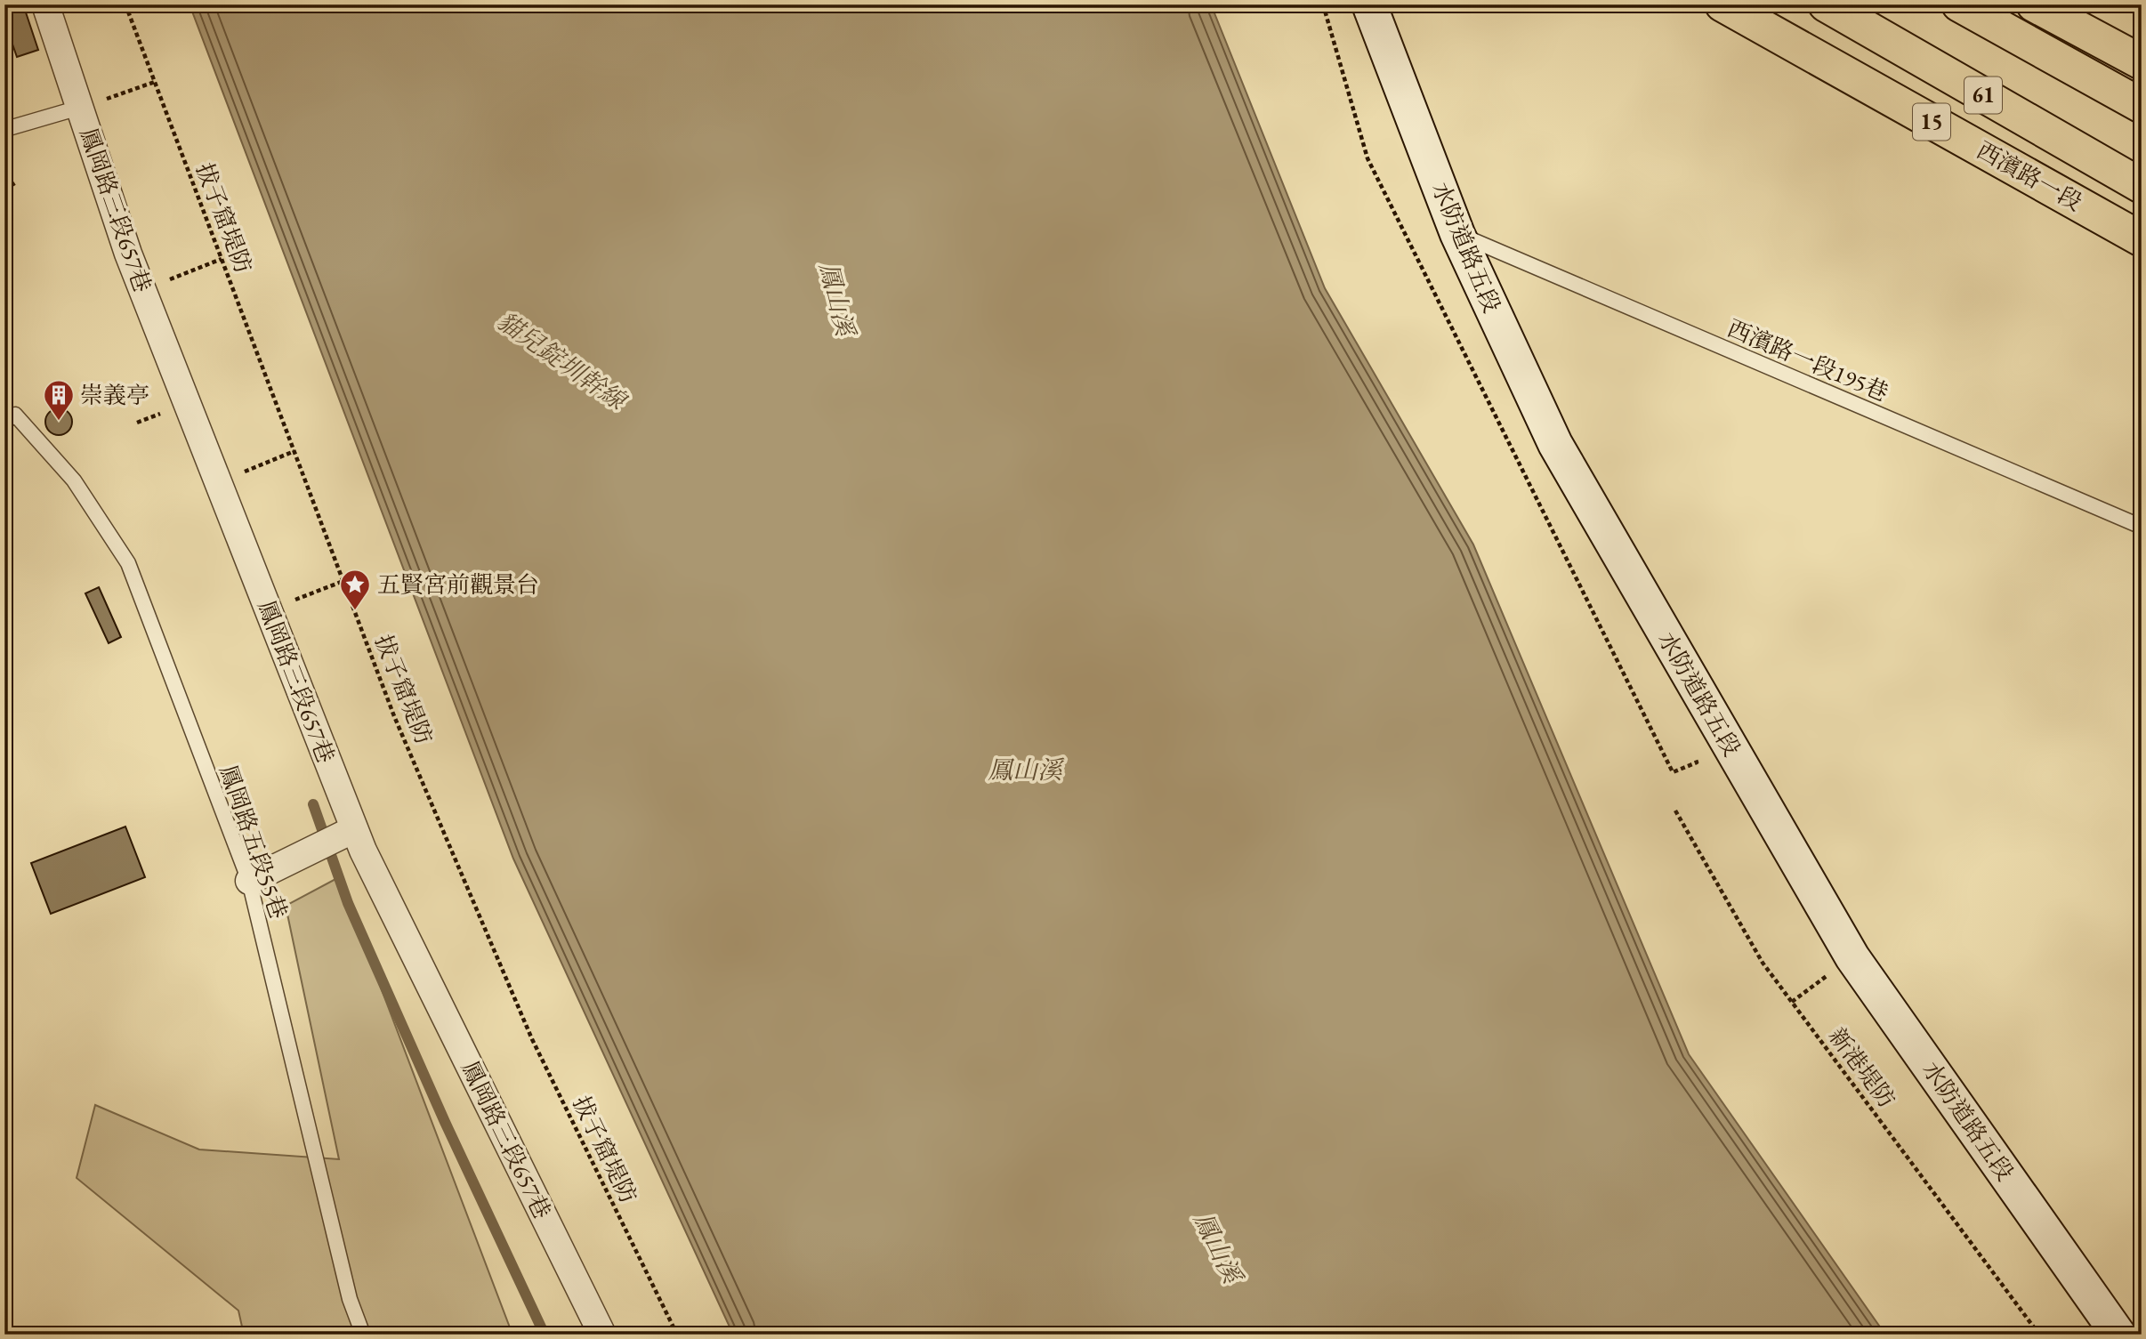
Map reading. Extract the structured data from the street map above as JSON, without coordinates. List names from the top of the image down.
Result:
{
  "streets": {
    "main road": ["61", "15", "西濱路一段"],
    "street": ["鳳岡路三段657巷", "水防道路五段"],
    "lane": ["西濱路一段195巷", "鳳岡路五段55巷"],
    "path": ["拔子窟堤防", "新港堤防"]
  },
  "crossings": [
    ["水防道路五段", "西濱路一段195巷"]
  ],
  "water": ["鳳山溪", "貓兒錠圳幹線"],
  "places": {
    "building": ["崇義亭"],
    "place": ["五賢宮前觀景台"]
  }
}
